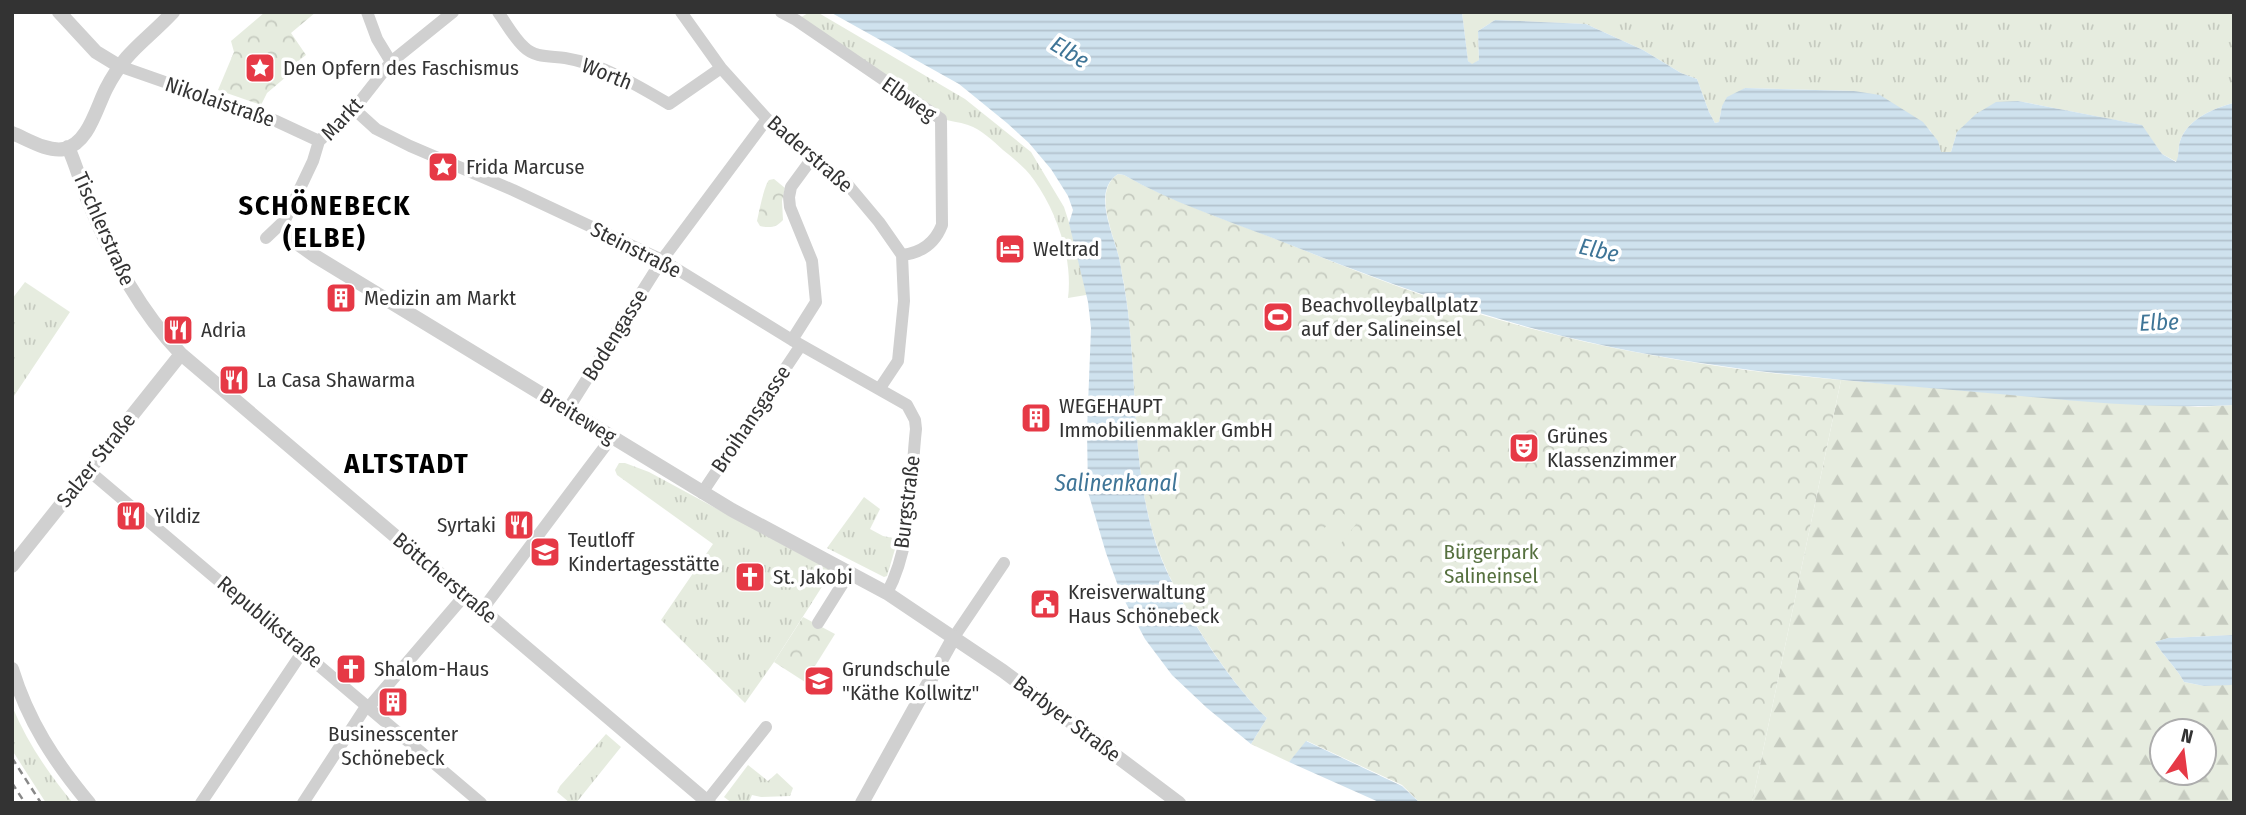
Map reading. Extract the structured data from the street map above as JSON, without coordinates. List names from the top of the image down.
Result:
{
  "streets": {
    "street": [
      "Worth",
      "Elbweg",
      "Nikolaistraße",
      "Markt",
      "Baderstraße",
      "Tischlerstraße",
      "Steinstraße",
      "Bodengasse",
      "Breiteweg",
      "Broihansgasse",
      "Salzer Straße",
      "Burgstraße",
      "Böttcherstraße",
      "Republikstraße",
      "Barbyer Straße"
    ]
  },
  "crossings": [
    ["Worth", "Baderstraße"],
    ["Elbweg", "Baderstraße"],
    ["Nikolaistraße", "Markt"],
    ["Markt", "Steinstraße"],
    ["Markt", "Breiteweg"],
    ["Baderstraße", "Bodengasse"],
    ["Baderstraße", "Broihansgasse"],
    ["Tischlerstraße", "Salzer Straße"],
    ["Tischlerstraße", "Böttcherstraße"],
    ["Steinstraße", "Bodengasse"],
    ["Steinstraße", "Broihansgasse"],
    ["Steinstraße", "Burgstraße"],
    ["Bodengasse", "Breiteweg"],
    ["Breiteweg", "Broihansgasse"],
    ["Breiteweg", "Burgstraße"],
    ["Breiteweg", "Barbyer Straße"],
    ["Salzer Straße", "Böttcherstraße"],
    ["Salzer Straße", "Republikstraße"],
    ["Burgstraße", "Barbyer Straße"]
  ],
  "districts": ["SCHÖNEBECK (ELBE)", "ALTSTADT"],
  "water": ["Elbe", "Salinenkanal"],
  "parks": ["Bürgerpark Salineinsel"],
  "places": {
    "place": ["Den Opfern des Faschismus", "Frida Marcuse"],
    "hotel": ["Weltrad"],
    "building": ["Medizin am Markt", "WEGEHAUPT Immobilienmakler GmbH", "Businesscenter Schönebeck"],
    "sports": ["Beachvolleyballplatz auf der Salineinsel"],
    "restaurant": [
      "Adria",
      "La Casa Shawarma",
      "Yildiz",
      "Syrtaki"
    ],
    "theatre": ["Grünes Klassenzimmer"],
    "school or university": ["Teutloff Kindertagesstätte", "Grundschule \"Käthe Kollwitz\""],
    "church": ["St. Jakobi", "Shalom-Haus"],
    "public building": ["Kreisverwaltung Haus Schönebeck"]
  },
  "north": "top"
}
